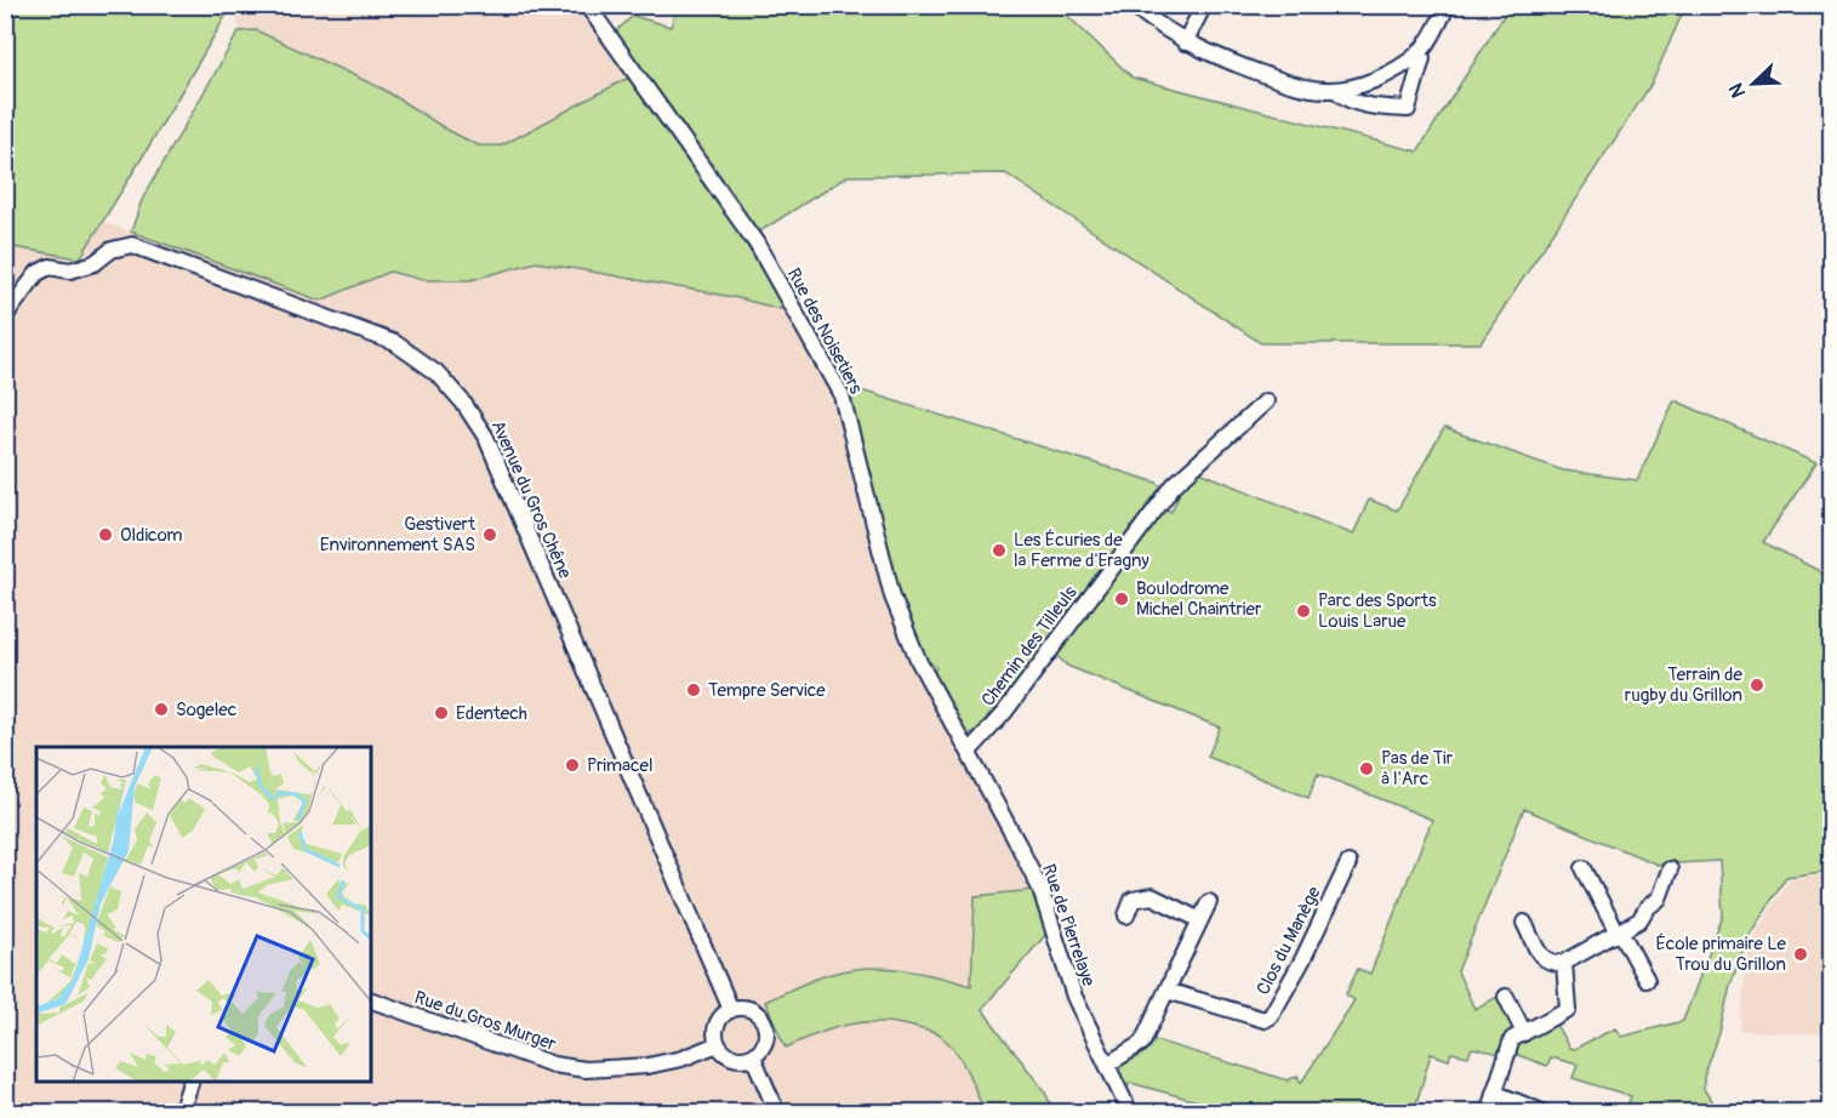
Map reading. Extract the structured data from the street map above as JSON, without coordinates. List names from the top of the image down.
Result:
{
  "streets": {
    "street": [
      "Rue des Noisetiers",
      "Avenue du Gros Chêne",
      "Chemin des Tilleuls",
      "Rue de Pierrelaye",
      "Clos du Manège",
      "Rue du Gros Murger"
    ]
  },
  "crossings": [
    ["Rue des Noisetiers", "Chemin des Tilleuls"],
    ["Rue des Noisetiers", "Rue de Pierrelaye"],
    ["Avenue du Gros Chêne", "Rue du Gros Murger"],
    ["Chemin des Tilleuls", "Rue de Pierrelaye"]
  ],
  "places": [
    "Oldicom",
    "Gestivert Environnement SAS",
    "Les Écuries de la Ferme d'Eragny",
    "Boulodrome Michel Chaintrier",
    "Parc des Sports Louis Larue",
    "Terrain de rugby du Grillon",
    "Tempre Service",
    "Sogelec",
    "Edentech",
    "Primacel",
    "Pas de Tir à l'Arc",
    "École primaire Le Trou du Grillon"
  ],
  "north": "bottom left"
}
